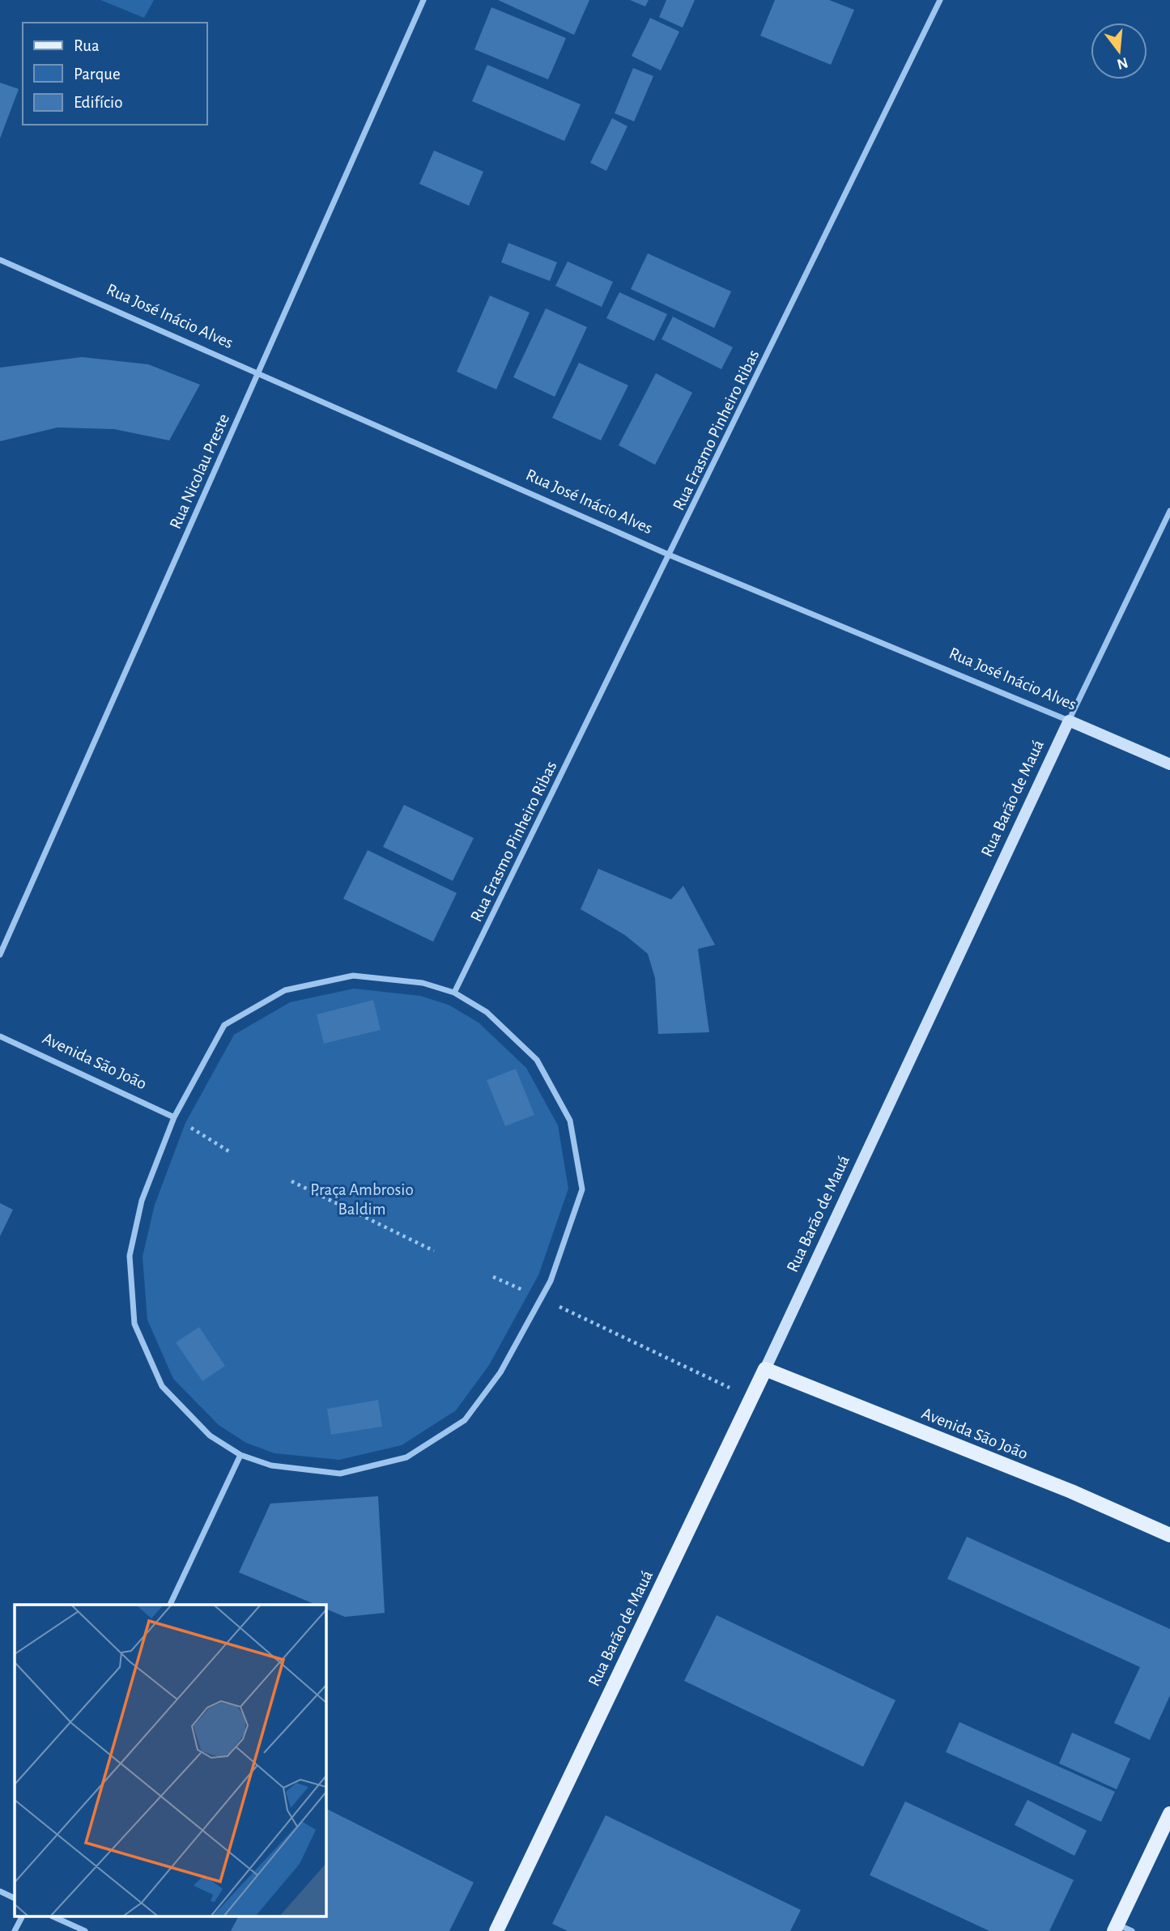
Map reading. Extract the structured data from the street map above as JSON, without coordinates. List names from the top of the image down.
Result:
{
  "streets": {
    "main road": ["Rua José Inácio Alves", "Rua Barão de Mauá", "Avenida São João"],
    "street": ["Rua Erasmo Pinheiro Ribas", "Rua Nicolau Preste"]
  },
  "crossings": [
    ["Rua José Inácio Alves", "Rua Erasmo Pinheiro Ribas"],
    ["Rua José Inácio Alves", "Rua Nicolau Preste"],
    ["Rua José Inácio Alves", "Rua Barão de Mauá"],
    ["Rua Barão de Mauá", "Avenida São João"]
  ],
  "parks": ["Praça Ambrosio Baldim"],
  "legend": ["Rua", "Parque", "Edifício"],
  "north": "bottom"
}
